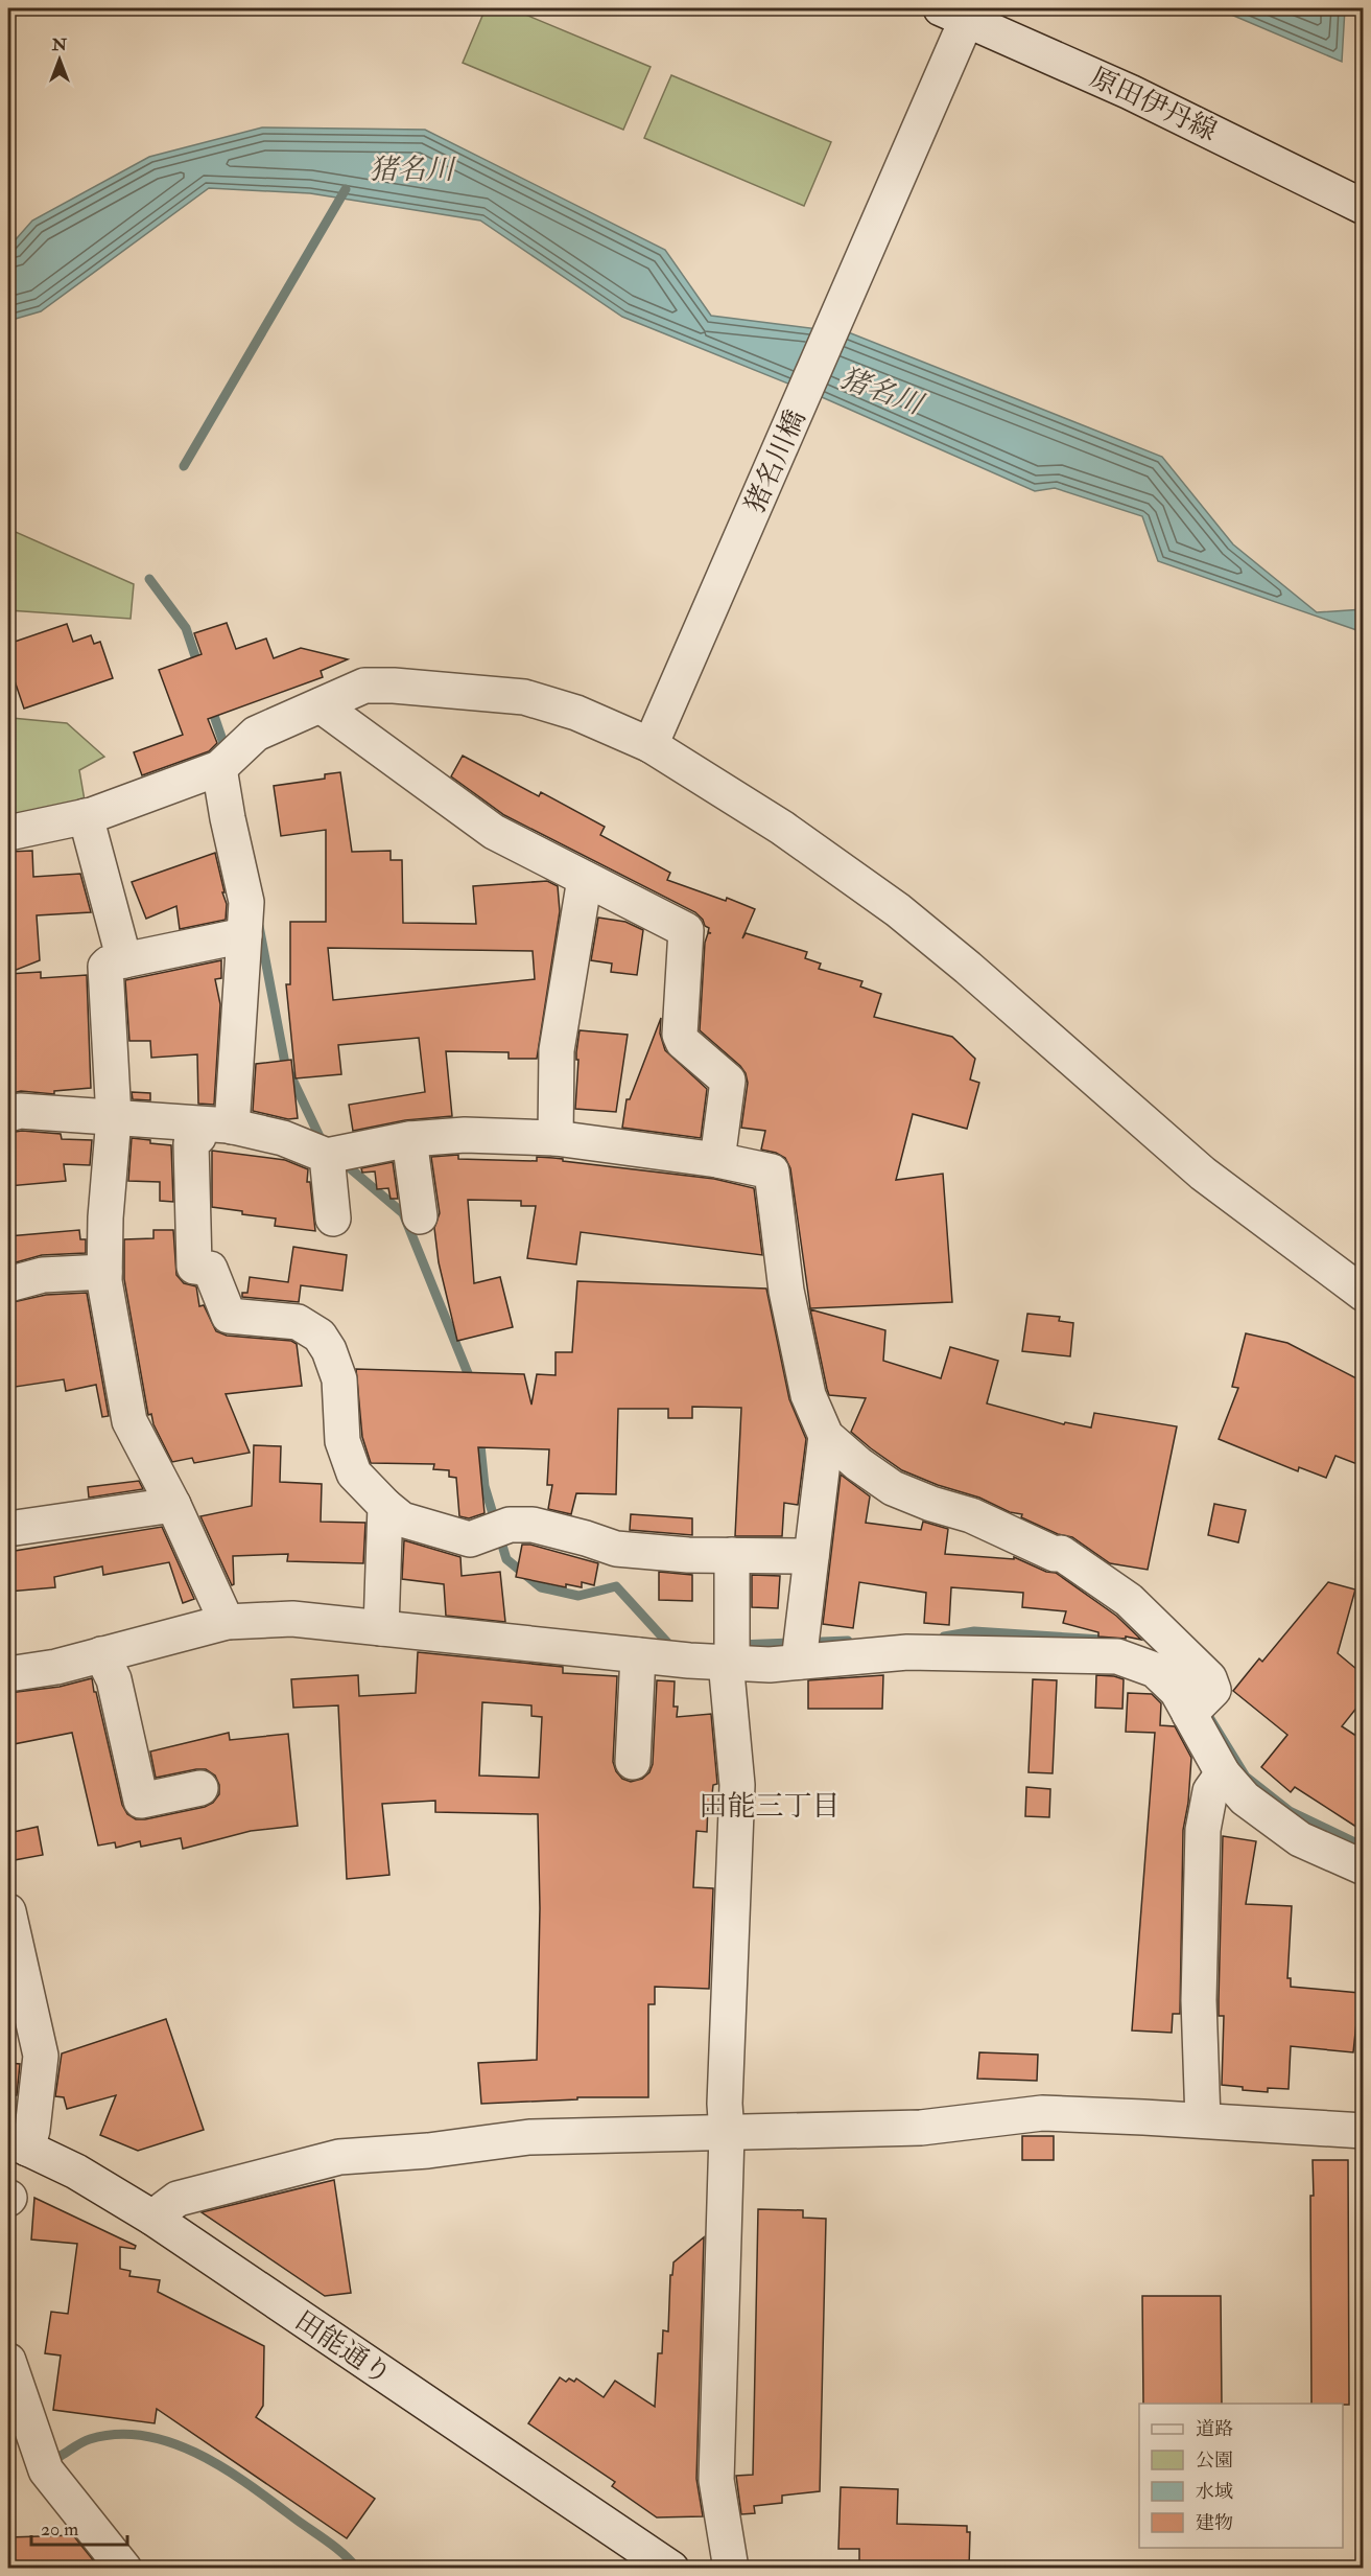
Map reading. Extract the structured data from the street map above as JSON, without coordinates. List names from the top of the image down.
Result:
{
  "streets": {
    "street": ["原田伊丹線", "猪名川橋", "田能通り"]
  },
  "crossings": [
    ["原田伊丹線", "猪名川橋"]
  ],
  "districts": ["田能三丁目"],
  "water": ["猪名川"],
  "legend": [
    "道路",
    "公園",
    "水域",
    "建物"
  ],
  "scale_bar": "20 m",
  "north": "top"
}
